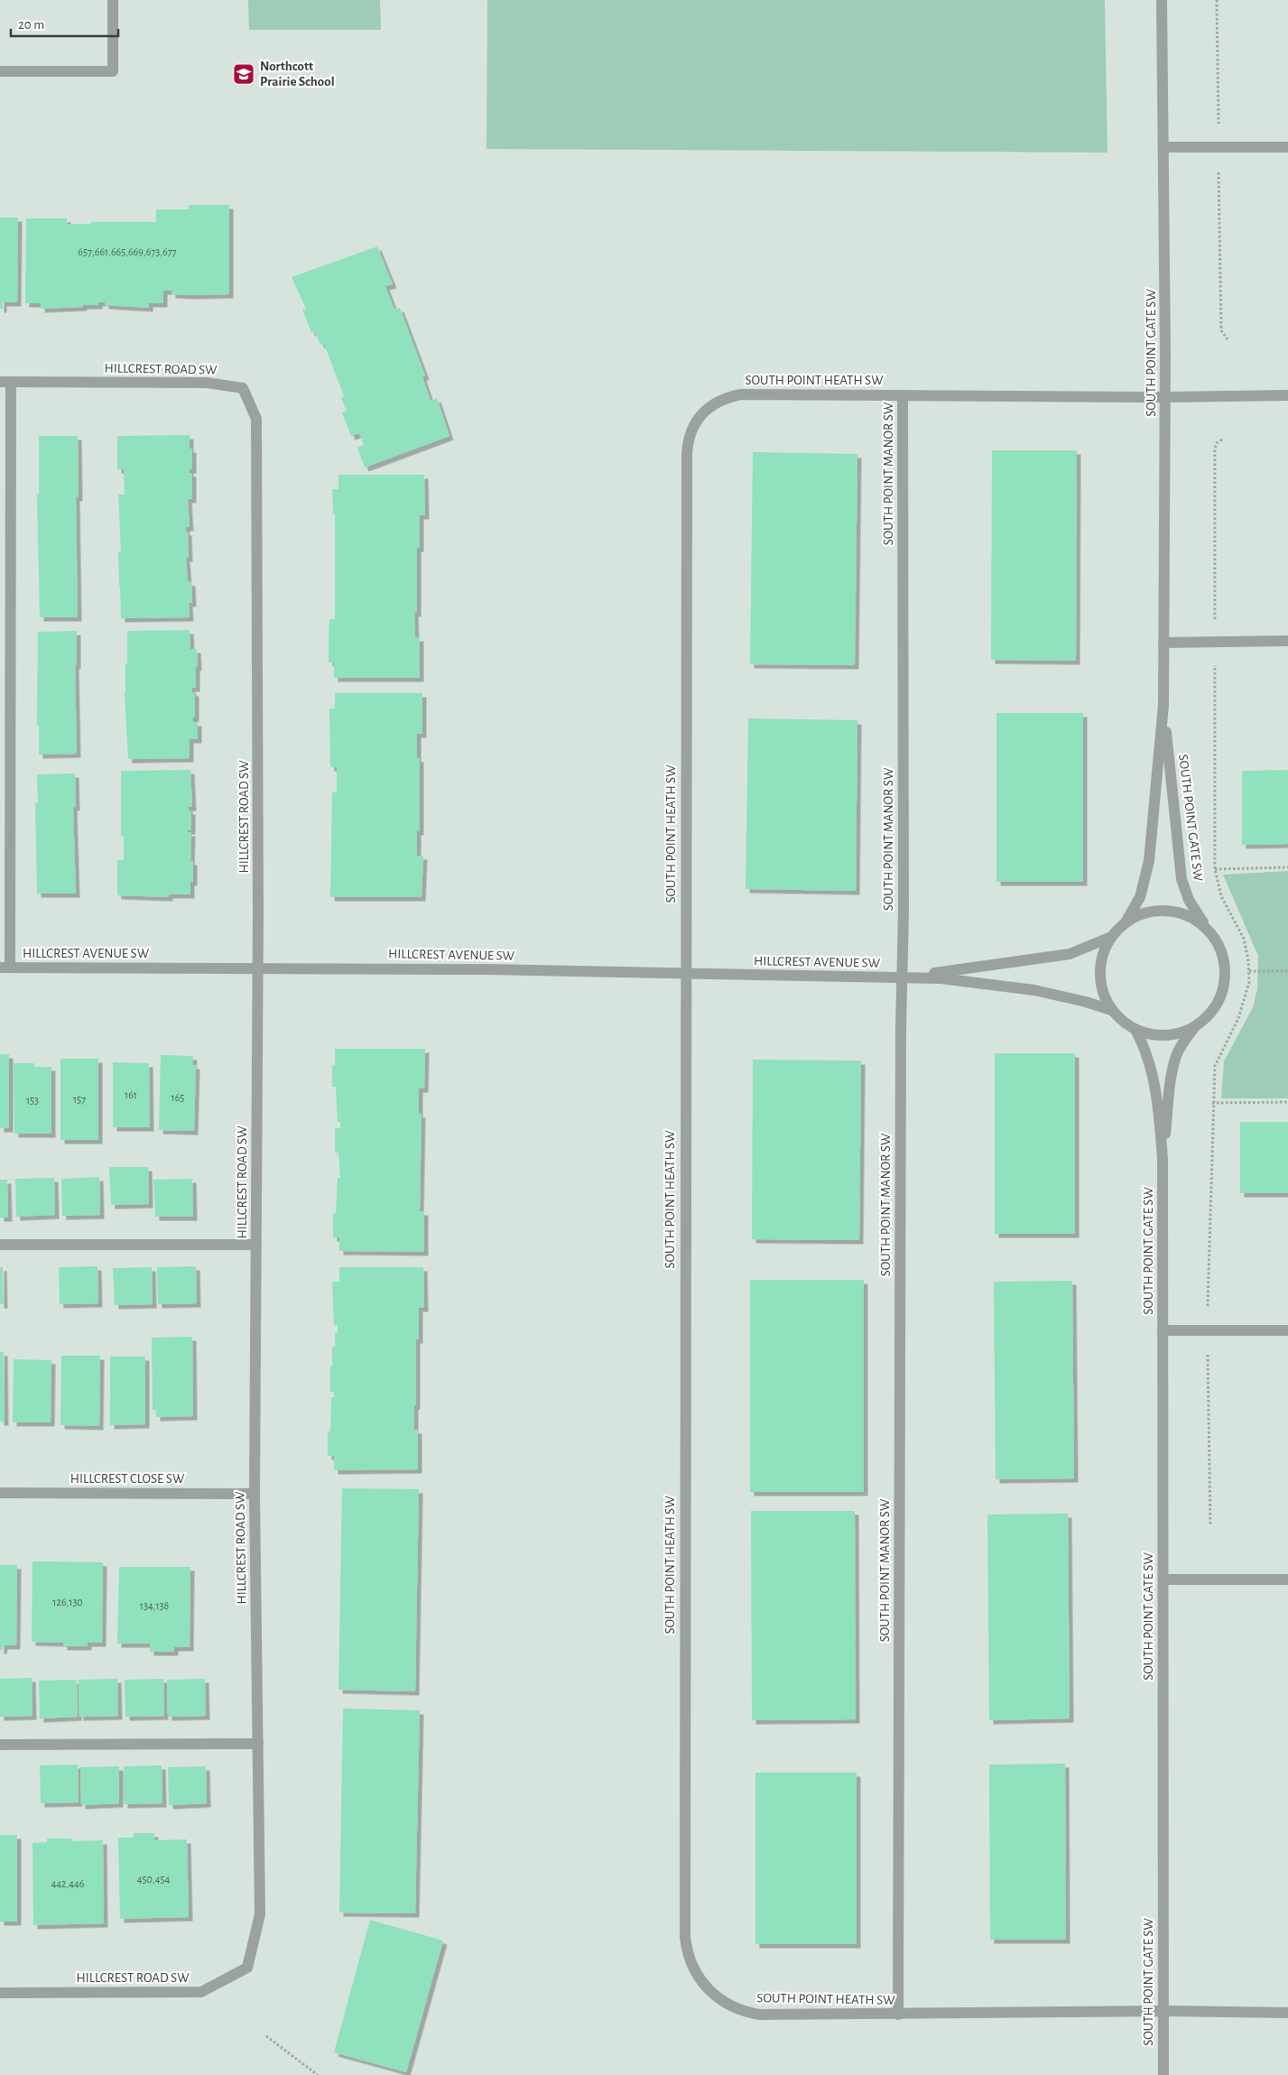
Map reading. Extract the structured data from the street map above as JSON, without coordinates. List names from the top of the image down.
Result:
{
  "streets": {
    "street": [
      "SOUTH POINT GATE SW",
      "HILLCREST ROAD SW",
      "SOUTH POINT HEATH SW",
      "SOUTH POINT MANOR SW",
      "HILLCREST AVENUE SW",
      "HILLCREST CLOSE SW"
    ]
  },
  "crossings": [
    ["SOUTH POINT GATE SW", "SOUTH POINT HEATH SW"],
    ["SOUTH POINT GATE SW", "HILLCREST AVENUE SW"],
    ["HILLCREST ROAD SW", "HILLCREST AVENUE SW"],
    ["HILLCREST ROAD SW", "HILLCREST CLOSE SW"],
    ["SOUTH POINT HEATH SW", "SOUTH POINT MANOR SW"],
    ["SOUTH POINT HEATH SW", "HILLCREST AVENUE SW"],
    ["SOUTH POINT MANOR SW", "HILLCREST AVENUE SW"]
  ],
  "places": {
    "school or university": ["Northcott Prairie School"]
  },
  "house_numbers": [
    "657,661,665,669,673,677",
    "161",
    "165",
    "157",
    "153",
    "126,130",
    "134,138",
    "450,454",
    "442,446"
  ],
  "scale_bar": "20 m"
}
